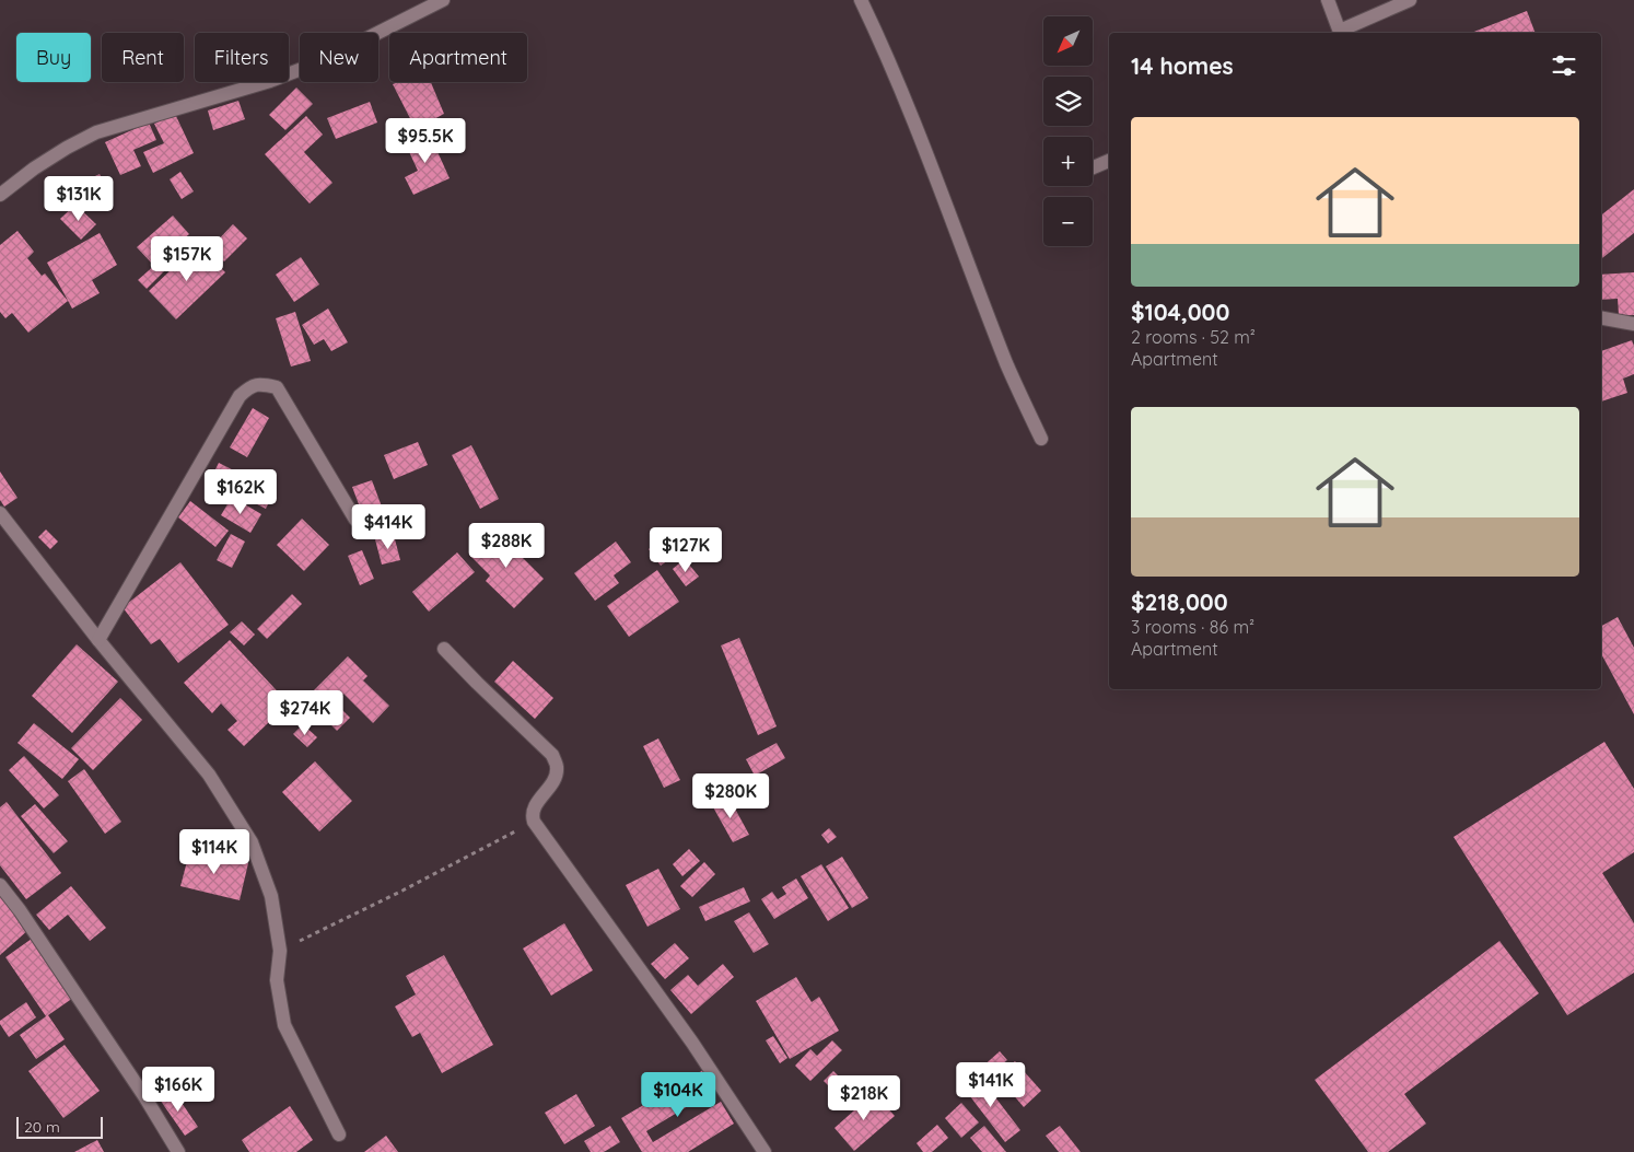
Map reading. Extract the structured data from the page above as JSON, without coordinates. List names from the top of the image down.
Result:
{
  "scale_bar": "20 m",
  "north": "bottom left",
  "page": {
    "map_buttons": ["+", "−"],
    "chip": [
      "Buy",
      "Rent",
      "Filters",
      "New",
      "Apartment"
    ],
    "heading": "14 homes",
    "list": [
      {
        "name": "$104,000",
        "note": "2 rooms · 52 m² · Apartment"
      },
      {
        "name": "$218,000",
        "note": "3 rooms · 86 m² · Apartment"
      }
    ],
    "price": [
      "$95.5K",
      "$131K",
      "$157K",
      "$162K",
      "$414K",
      "$288K",
      "$127K",
      "$274K",
      "$280K",
      "$114K",
      "$141K",
      "$166K",
      "$104K",
      "$218K"
    ],
    "scale": "20 m"
  }
}
